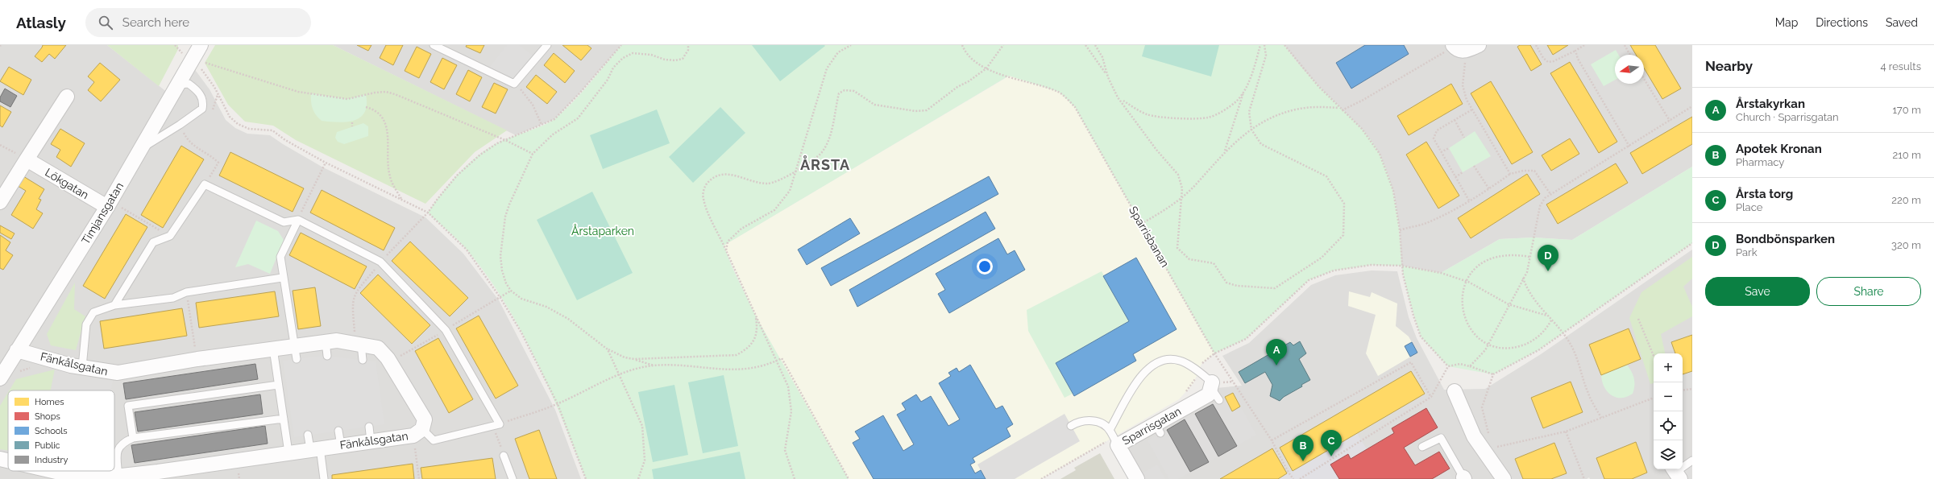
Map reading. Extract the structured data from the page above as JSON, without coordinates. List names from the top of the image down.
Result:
{
  "streets": {
    "street": [
      "Lökgatan",
      "Timjansgatan",
      "Fänkålsgatan",
      "Sparrisgatan"
    ],
    "path": ["Sparrisbanan"]
  },
  "crossings": [
    ["Lökgatan", "Timjansgatan"],
    ["Timjansgatan", "Fänkålsgatan"]
  ],
  "districts": ["ÅRSTA"],
  "parks": ["Årstaparken"],
  "legend": [
    "Homes",
    "Shops",
    "Schools",
    "Public",
    "Industry"
  ],
  "north": "left",
  "page": {
    "header": "Atlasly",
    "search": "Search here",
    "nav": ["Map", "Directions", "Saved"],
    "heading": ["Nearby", "4 results"],
    "list": [
      {
        "mark": "A",
        "name": "Årstakyrkan",
        "note": "Church · Sparrisgatan",
        "value": "170 m"
      },
      {
        "mark": "B",
        "name": "Apotek Kronan",
        "note": "Pharmacy",
        "value": "210 m"
      },
      {
        "mark": "C",
        "name": "Årsta torg",
        "note": "Place",
        "value": "220 m"
      },
      {
        "mark": "D",
        "name": "Bondbönsparken",
        "note": "Park",
        "value": "320 m"
      }
    ],
    "pins": [
      "D",
      "A",
      "C",
      "B"
    ],
    "buttons": ["Save", "Share"],
    "map_buttons": ["+", "−"]
  }
}
